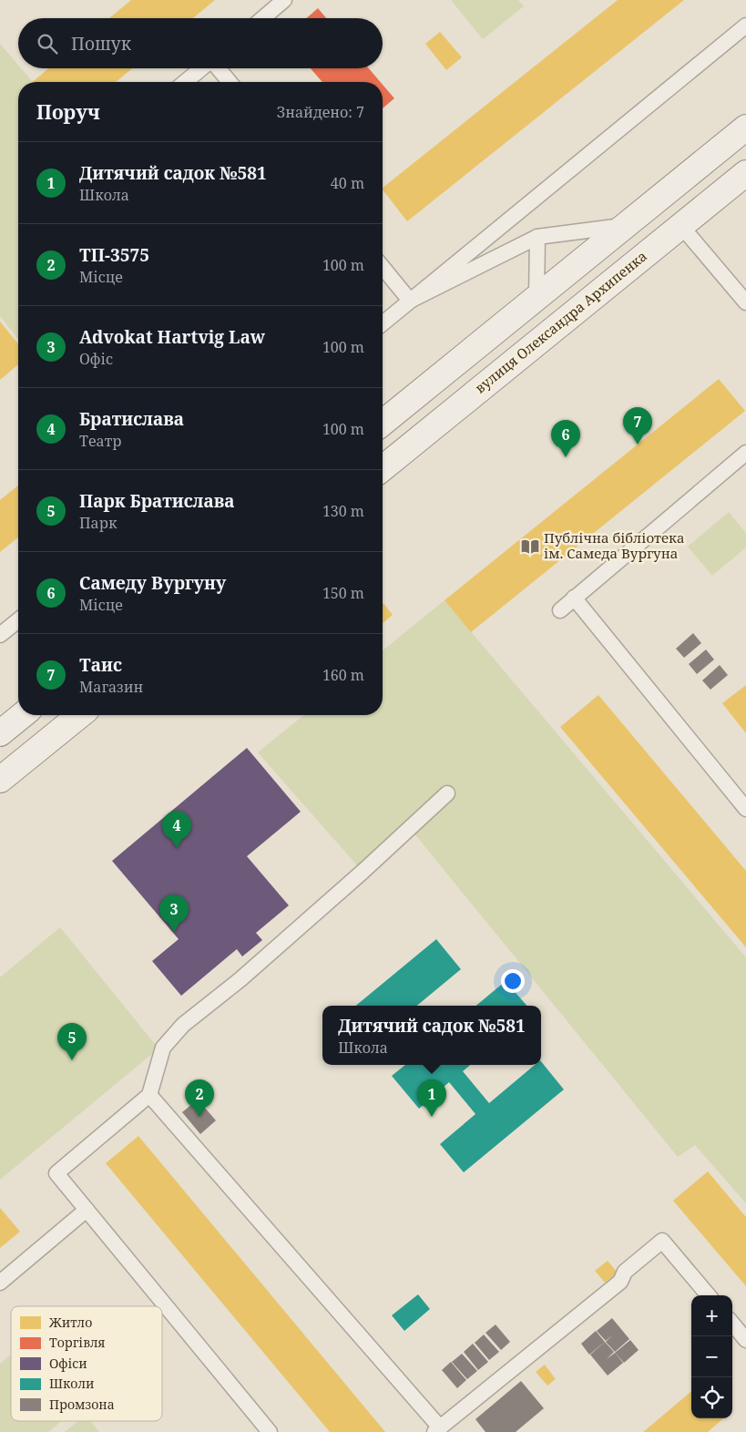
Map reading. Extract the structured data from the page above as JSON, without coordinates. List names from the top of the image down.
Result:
{
  "streets": {
    "main road": ["вулиця Олександра Архипенка"]
  },
  "places": {
    "library": ["Публічна бібліотека ім. Самеда Вургуна"]
  },
  "legend": [
    "Житло",
    "Торгівля",
    "Офіси",
    "Школи",
    "Промзона"
  ],
  "page": {
    "search": "Пошук",
    "heading": ["Поруч", "Знайдено: 7"],
    "list": [
      {
        "mark": "1",
        "name": "Дитячий садок №581",
        "note": "Школа",
        "value": "40 m"
      },
      {
        "mark": "2",
        "name": "ТП-3575",
        "note": "Місце",
        "value": "100 m"
      },
      {
        "mark": "3",
        "name": "Advokat Hartvig Law",
        "note": "Офіс",
        "value": "100 m"
      },
      {
        "mark": "4",
        "name": "Братислава",
        "note": "Театр",
        "value": "100 m"
      },
      {
        "mark": "5",
        "name": "Парк Братислава",
        "note": "Парк",
        "value": "130 m"
      },
      {
        "mark": "6",
        "name": "Самеду Вургуну",
        "note": "Місце",
        "value": "150 m"
      },
      {
        "mark": "7",
        "name": "Таис",
        "note": "Магазин",
        "value": "160 m"
      }
    ],
    "pins": [
      "7",
      "6",
      "4",
      "3",
      "5",
      "1",
      "2"
    ],
    "popup": ["Дитячий садок №581", "Школа"],
    "map_buttons": ["+", "−"]
  }
}
